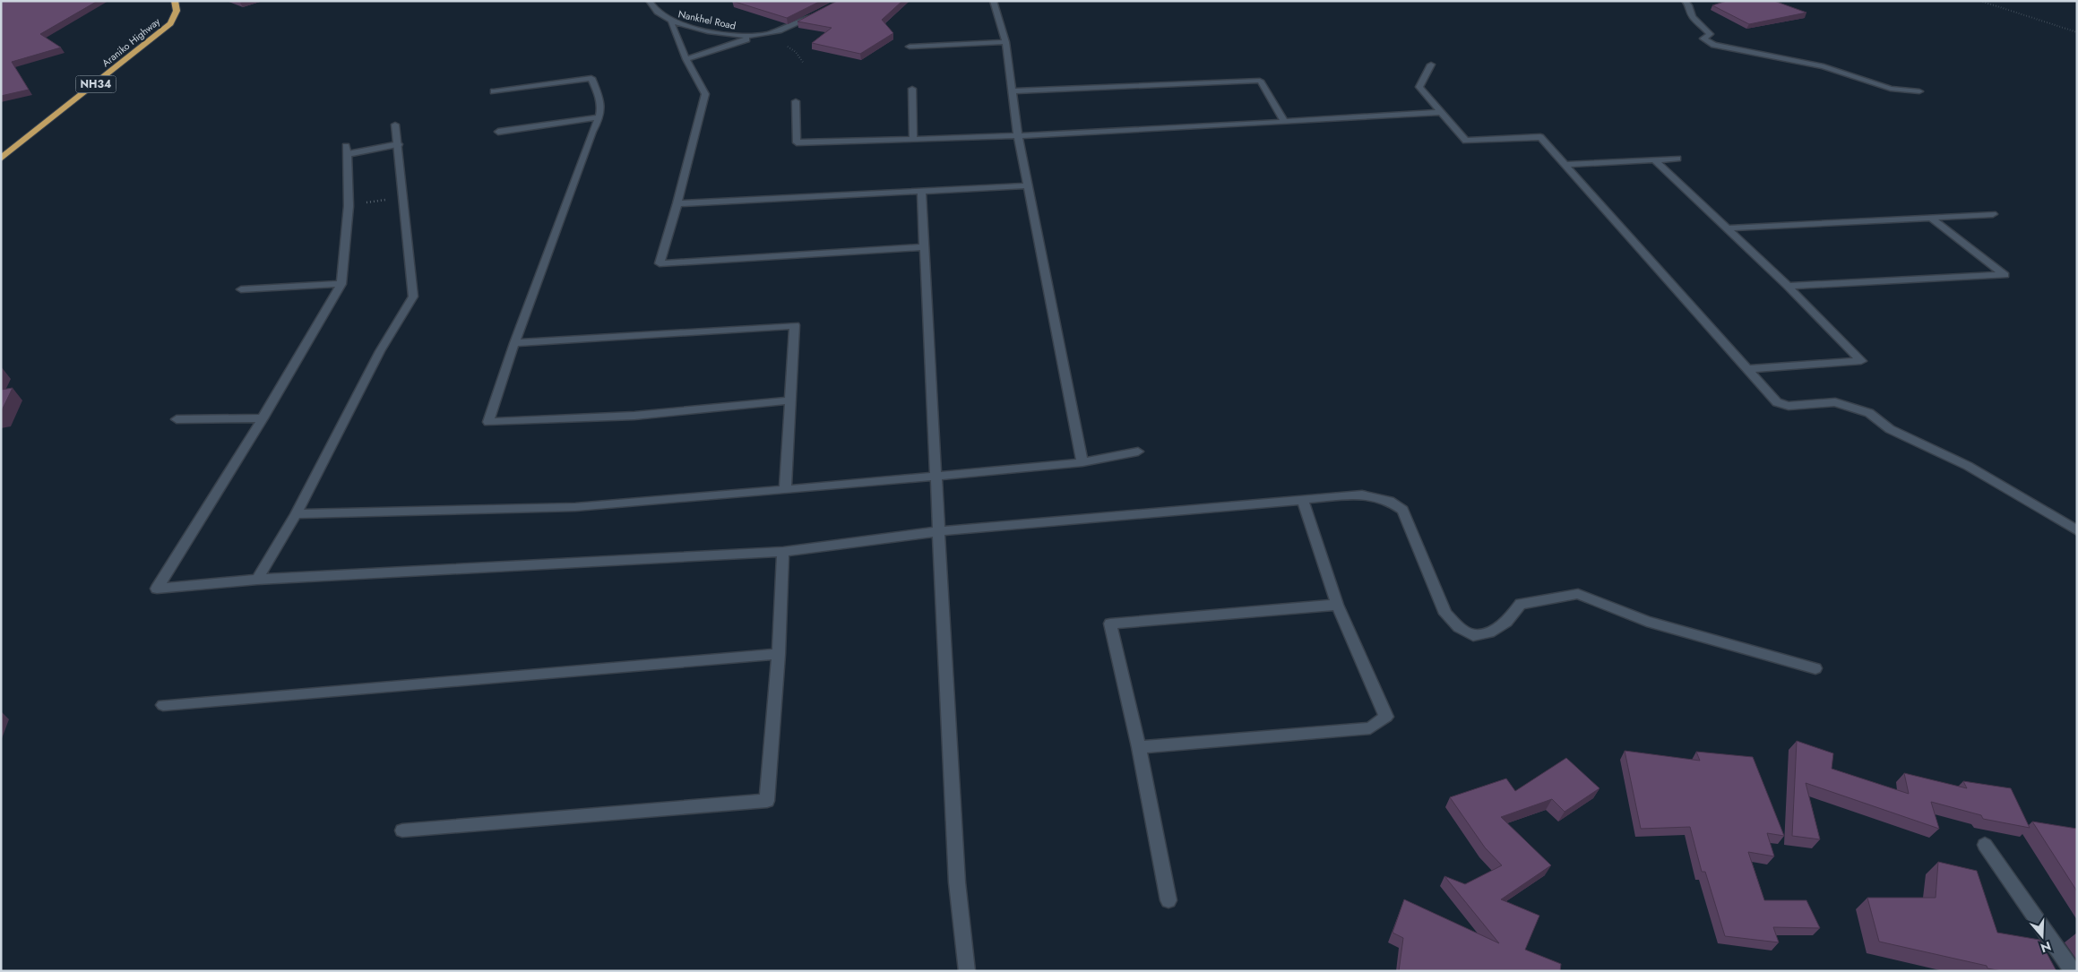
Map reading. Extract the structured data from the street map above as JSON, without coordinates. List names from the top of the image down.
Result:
{
  "streets": {
    "highway": ["Araniko Highway", "NH34"],
    "street": ["Nankhel Road"]
  },
  "north": "bottom"
}
